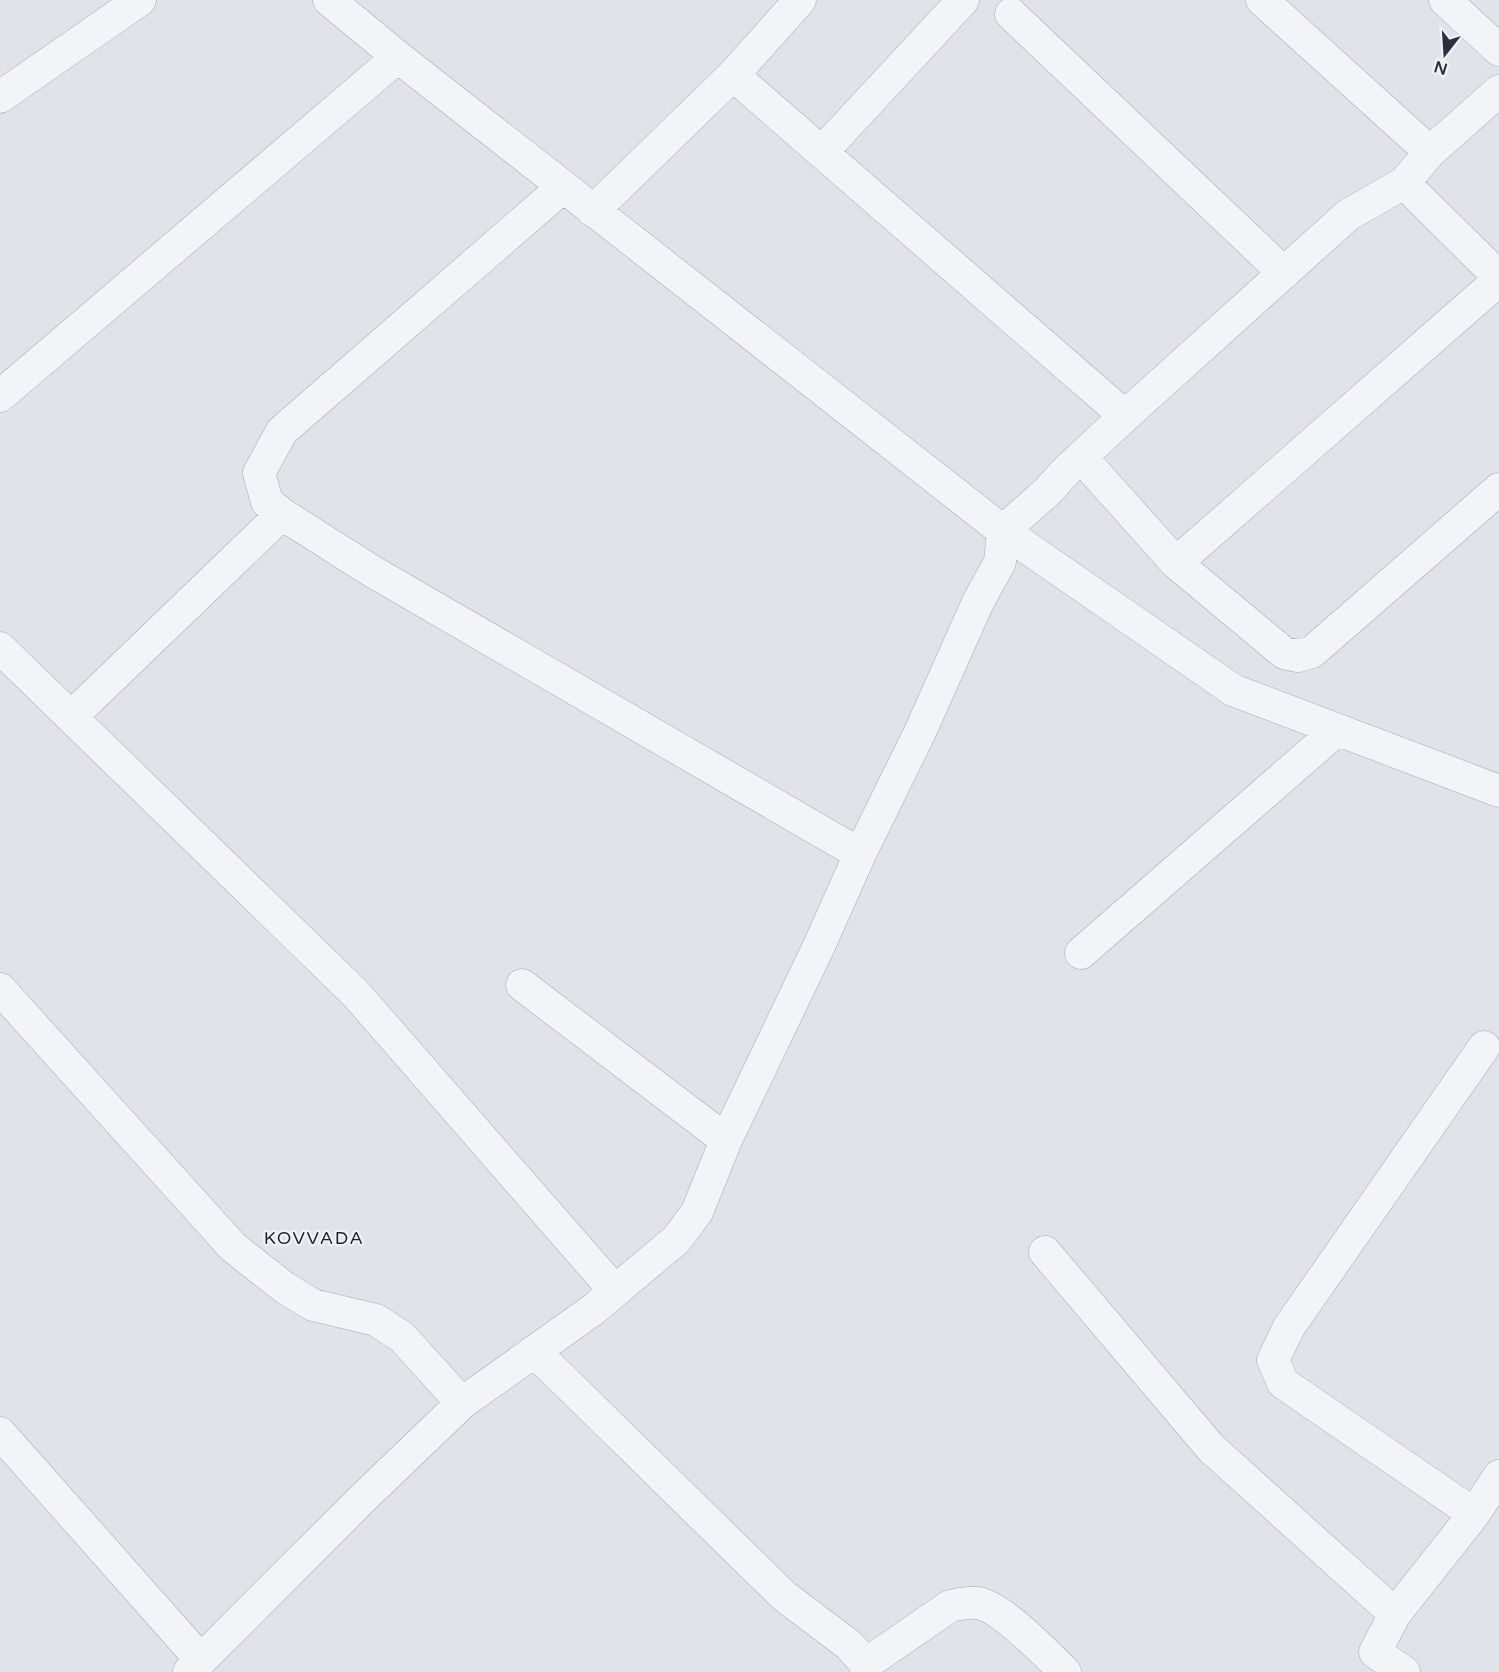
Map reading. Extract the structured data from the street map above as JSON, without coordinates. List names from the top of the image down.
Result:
{
  "districts": ["KOVVADA"],
  "north": "bottom"
}
